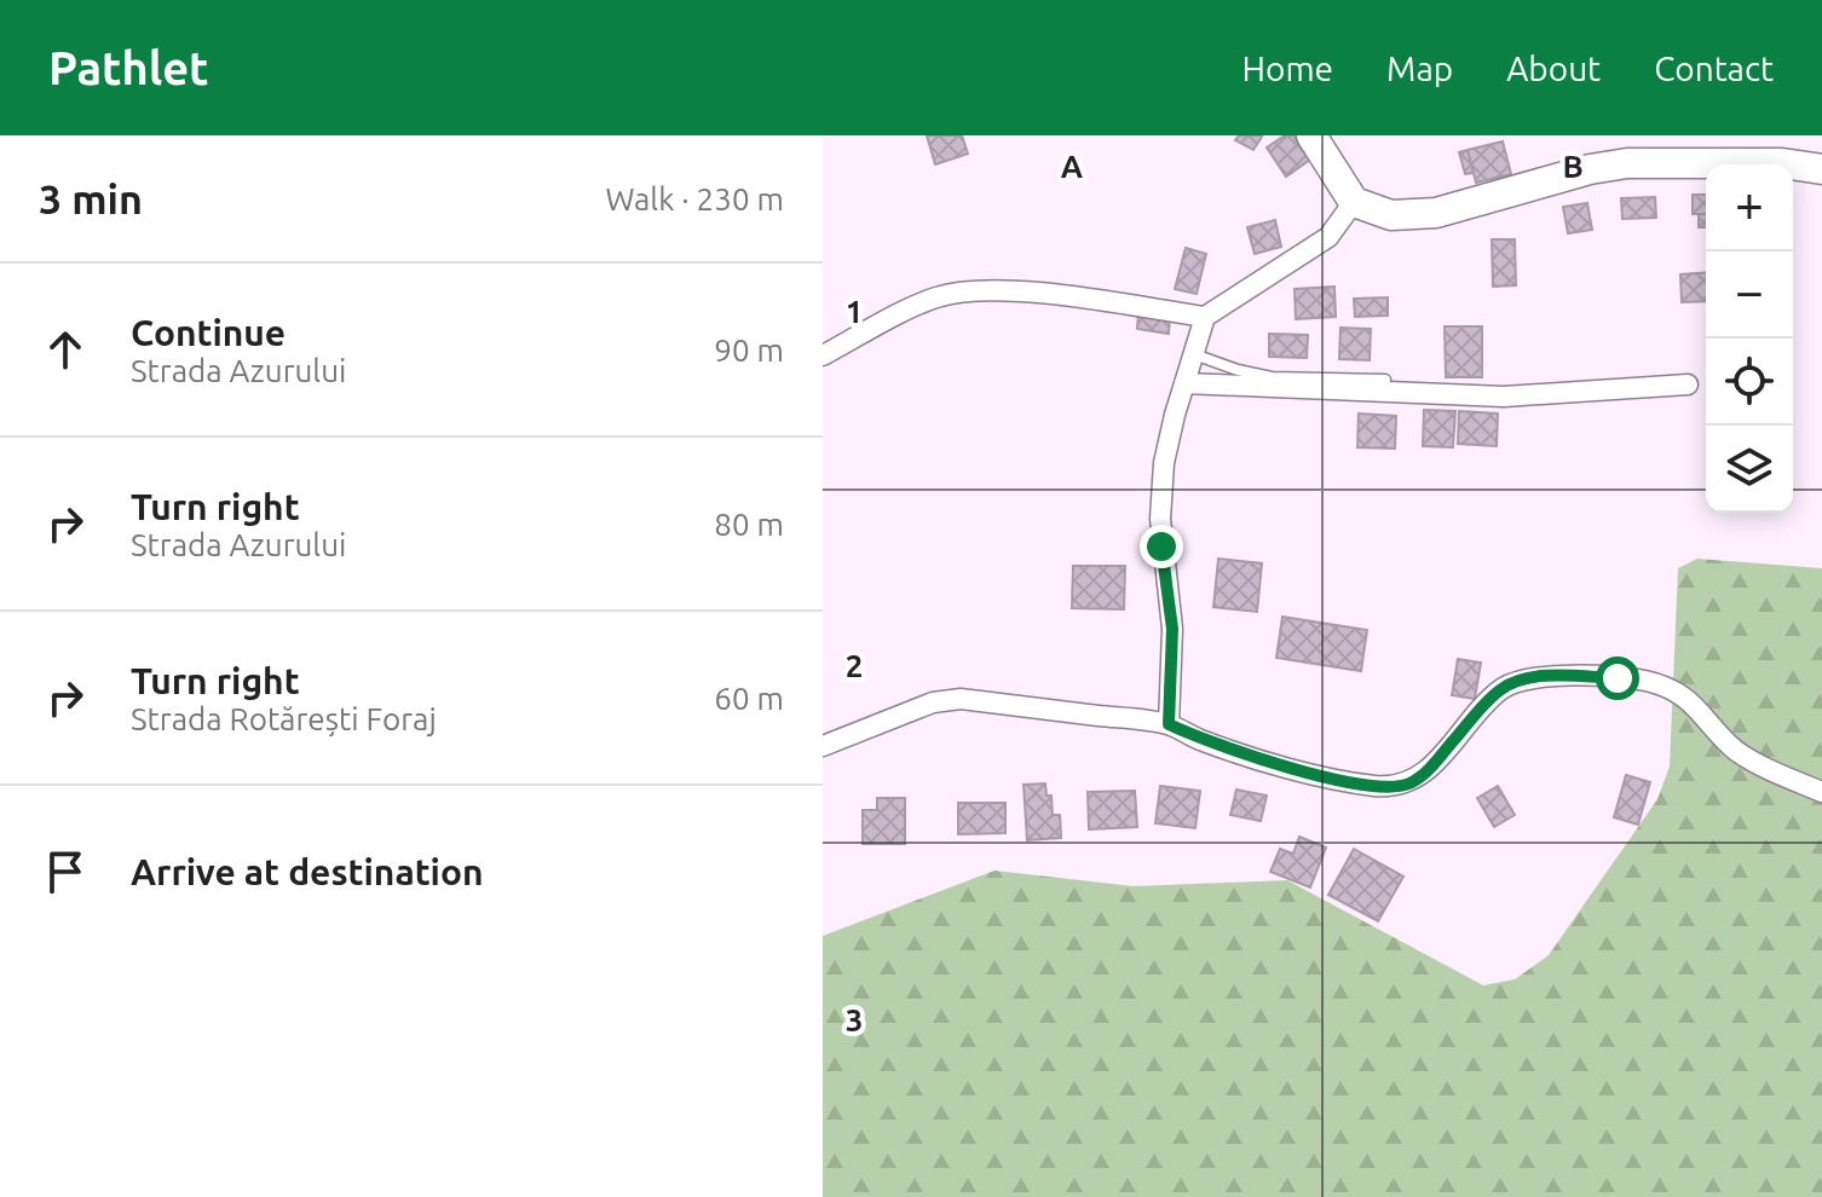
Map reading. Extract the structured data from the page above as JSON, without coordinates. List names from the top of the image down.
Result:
{
  "page": {
    "header": "Pathlet",
    "nav": [
      "Home",
      "Map",
      "About",
      "Contact"
    ],
    "heading": ["3 min", "Walk · 230 m"],
    "map_buttons": ["+", "−"],
    "list": [
      ["Continue", "Strada Azurului", "90 m"],
      ["Turn right", "Strada Azurului", "80 m"],
      ["Turn right", "Strada Rotărești Foraj", "60 m"],
      "Arrive at destination"
    ]
  },
  "grid": {
    "columns": ["A", "B"],
    "rows": ["1", "2", "3"]
  }
}
